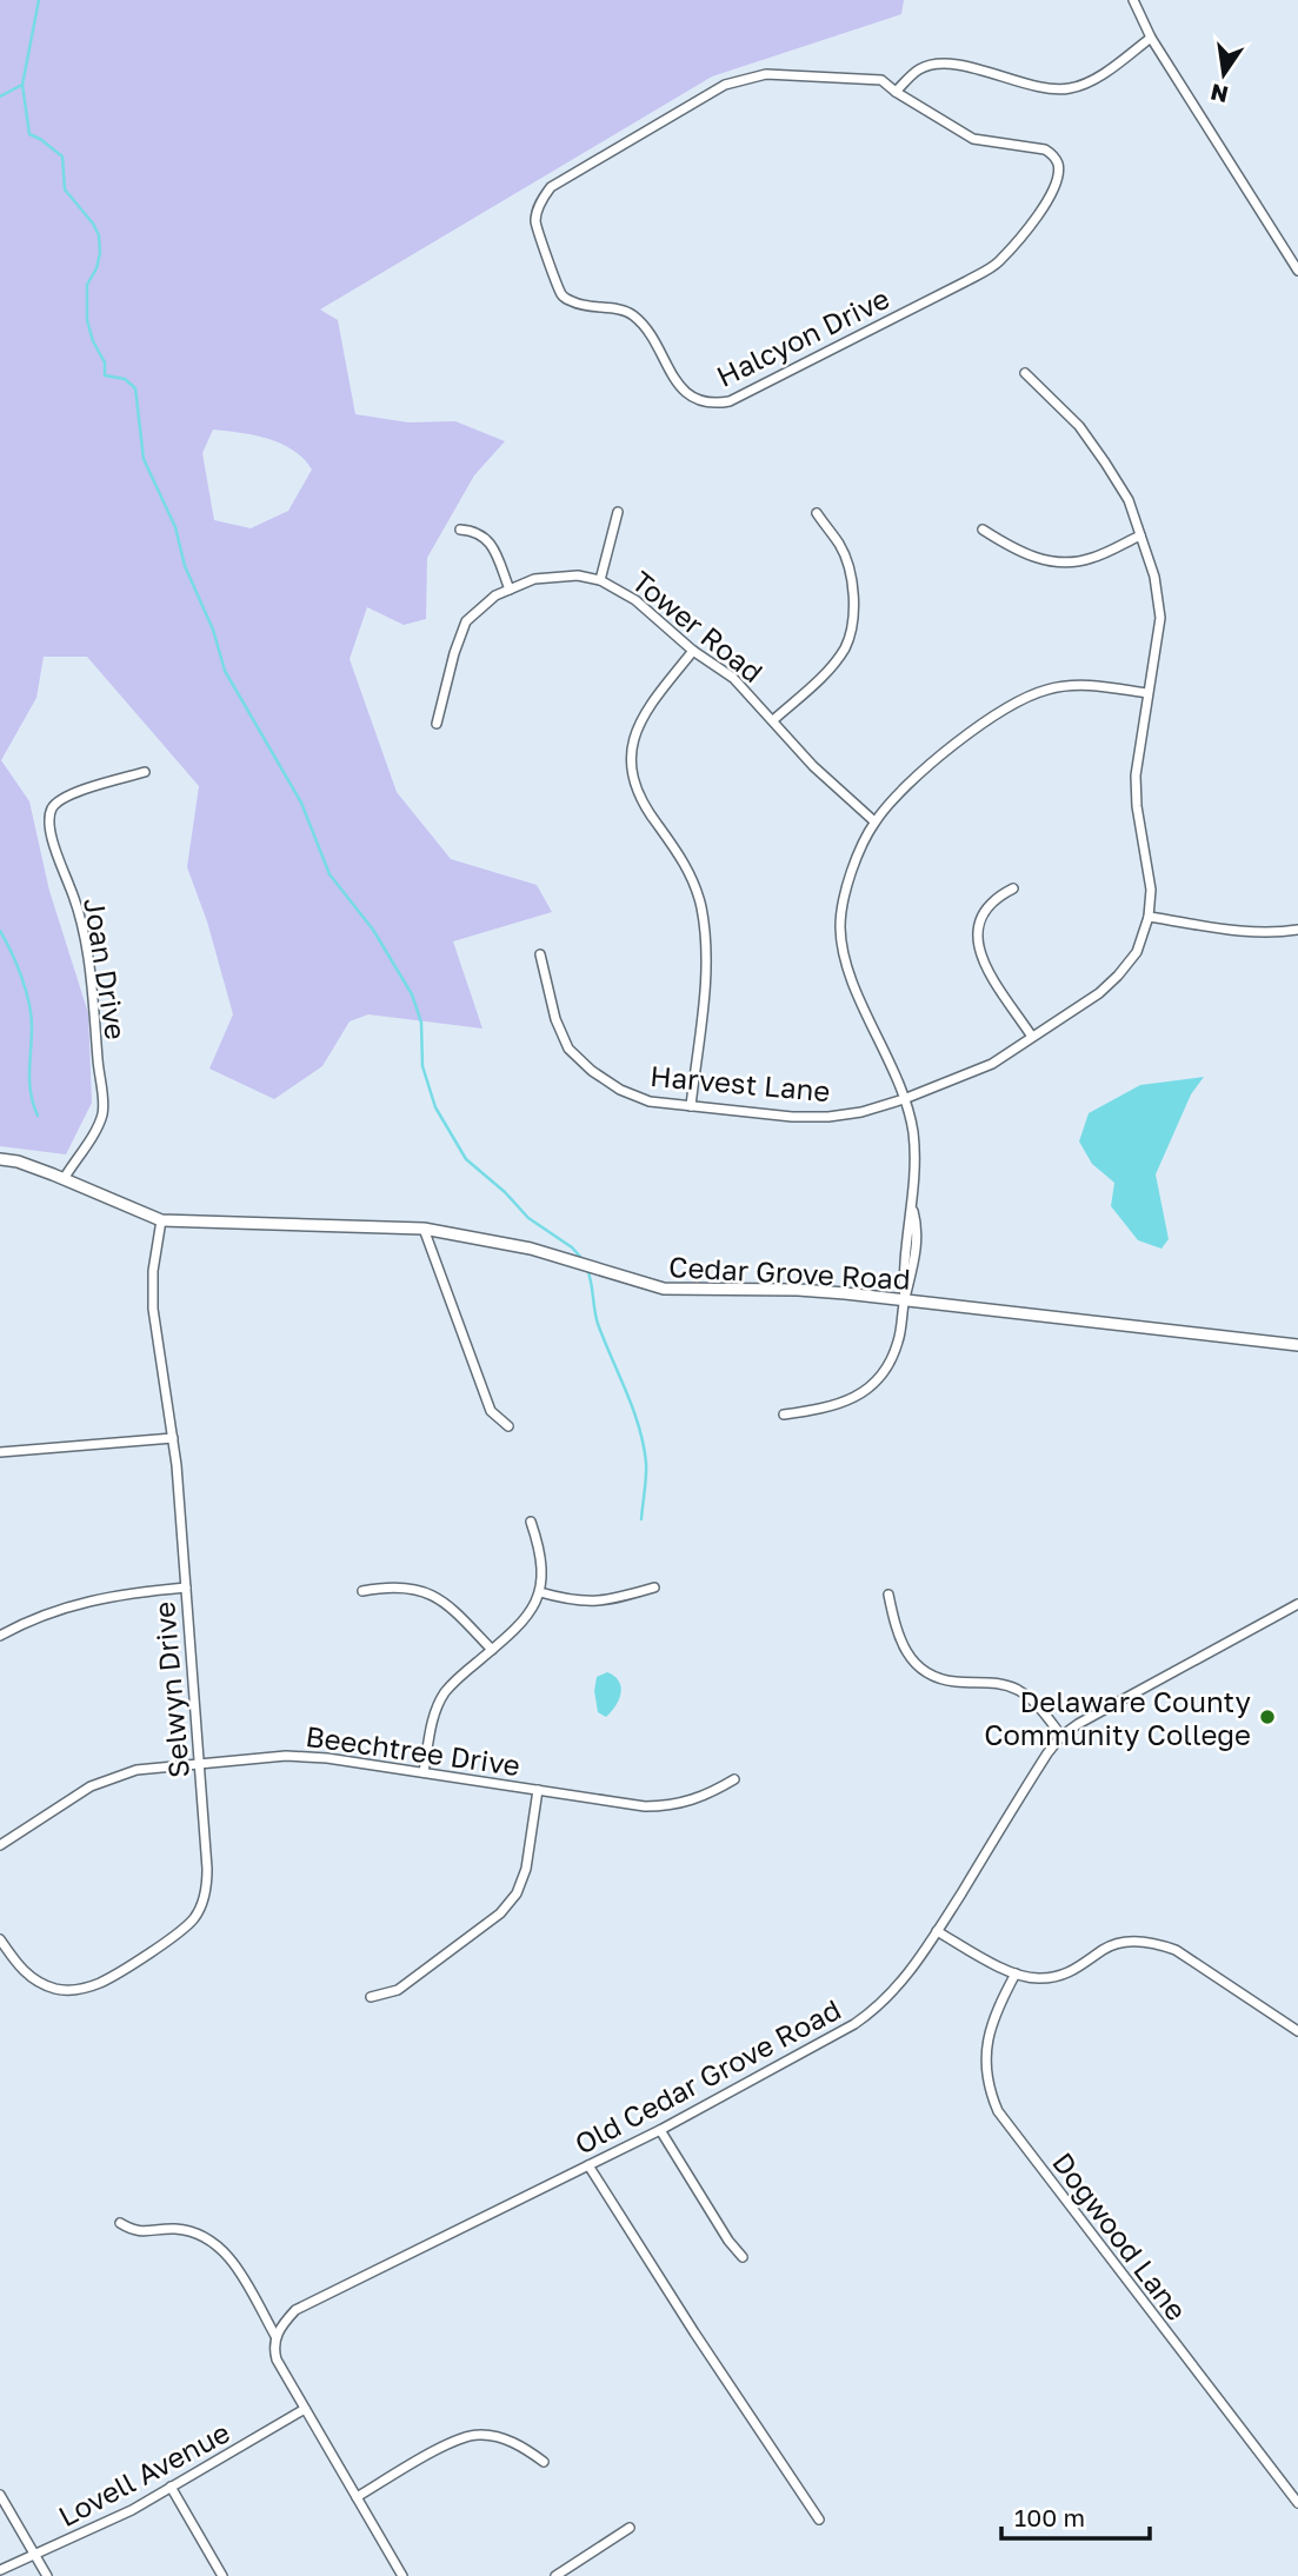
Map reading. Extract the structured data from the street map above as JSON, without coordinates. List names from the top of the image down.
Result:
{
  "streets": {
    "street": [
      "Halcyon Drive",
      "Tower Road",
      "Joan Drive",
      "Harvest Lane",
      "Cedar Grove Road",
      "Selwyn Drive",
      "Beechtree Drive",
      "Old Cedar Grove Road",
      "Dogwood Lane",
      "Lovell Avenue"
    ]
  },
  "crossings": [
    ["Joan Drive", "Cedar Grove Road"],
    ["Cedar Grove Road", "Selwyn Drive"],
    ["Selwyn Drive", "Beechtree Drive"]
  ],
  "places": ["Delaware County Community College"],
  "scale_bar": "100 m",
  "north": "bottom"
}
